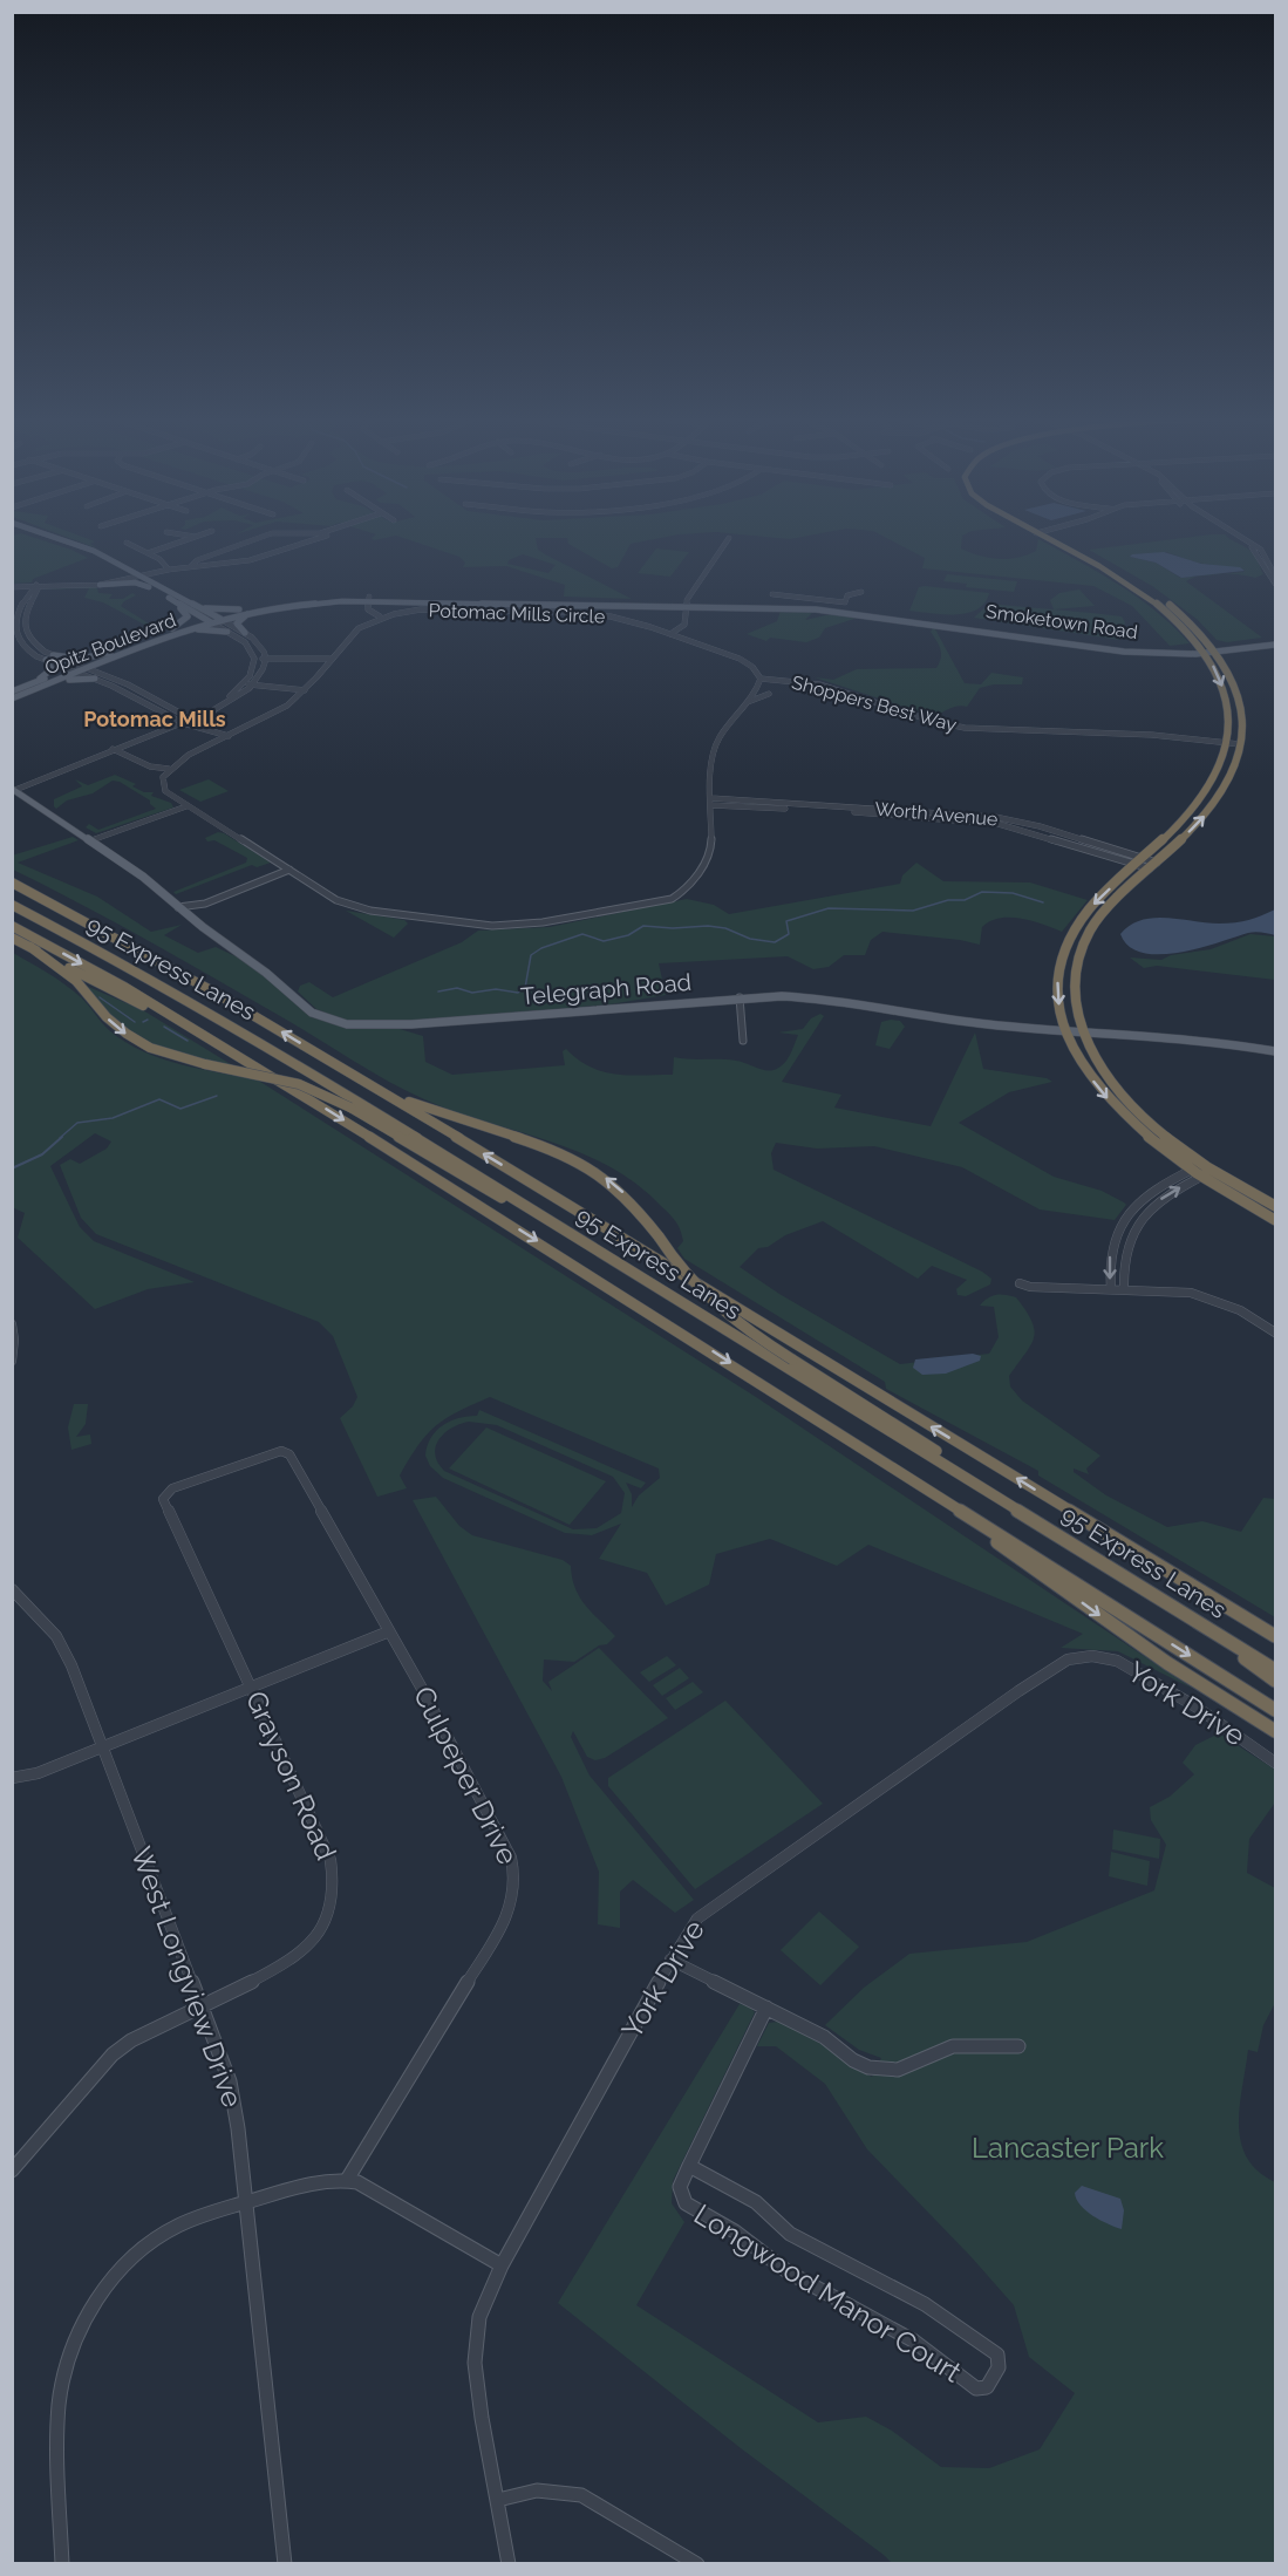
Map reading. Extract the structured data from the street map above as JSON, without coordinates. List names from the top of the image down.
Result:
{
  "streets": {
    "highway": ["95 Express Lanes"],
    "main road": ["Smoketown Road", "Opitz Boulevard", "Telegraph Road"],
    "street": [
      "Potomac Mills Circle",
      "Shoppers Best Way",
      "Worth Avenue",
      "York Drive",
      "Grayson Road",
      "Culpeper Drive",
      "West Longview Drive",
      "Longwood Manor Court"
    ]
  },
  "crossings": [
    ["Potomac Mills Circle", "Shoppers Best Way"],
    ["Smoketown Road", "Opitz Boulevard"],
    ["Grayson Road", "Culpeper Drive"],
    ["Grayson Road", "West Longview Drive"]
  ],
  "districts": ["Potomac Mills"],
  "parks": ["Lancaster Park"]
}
